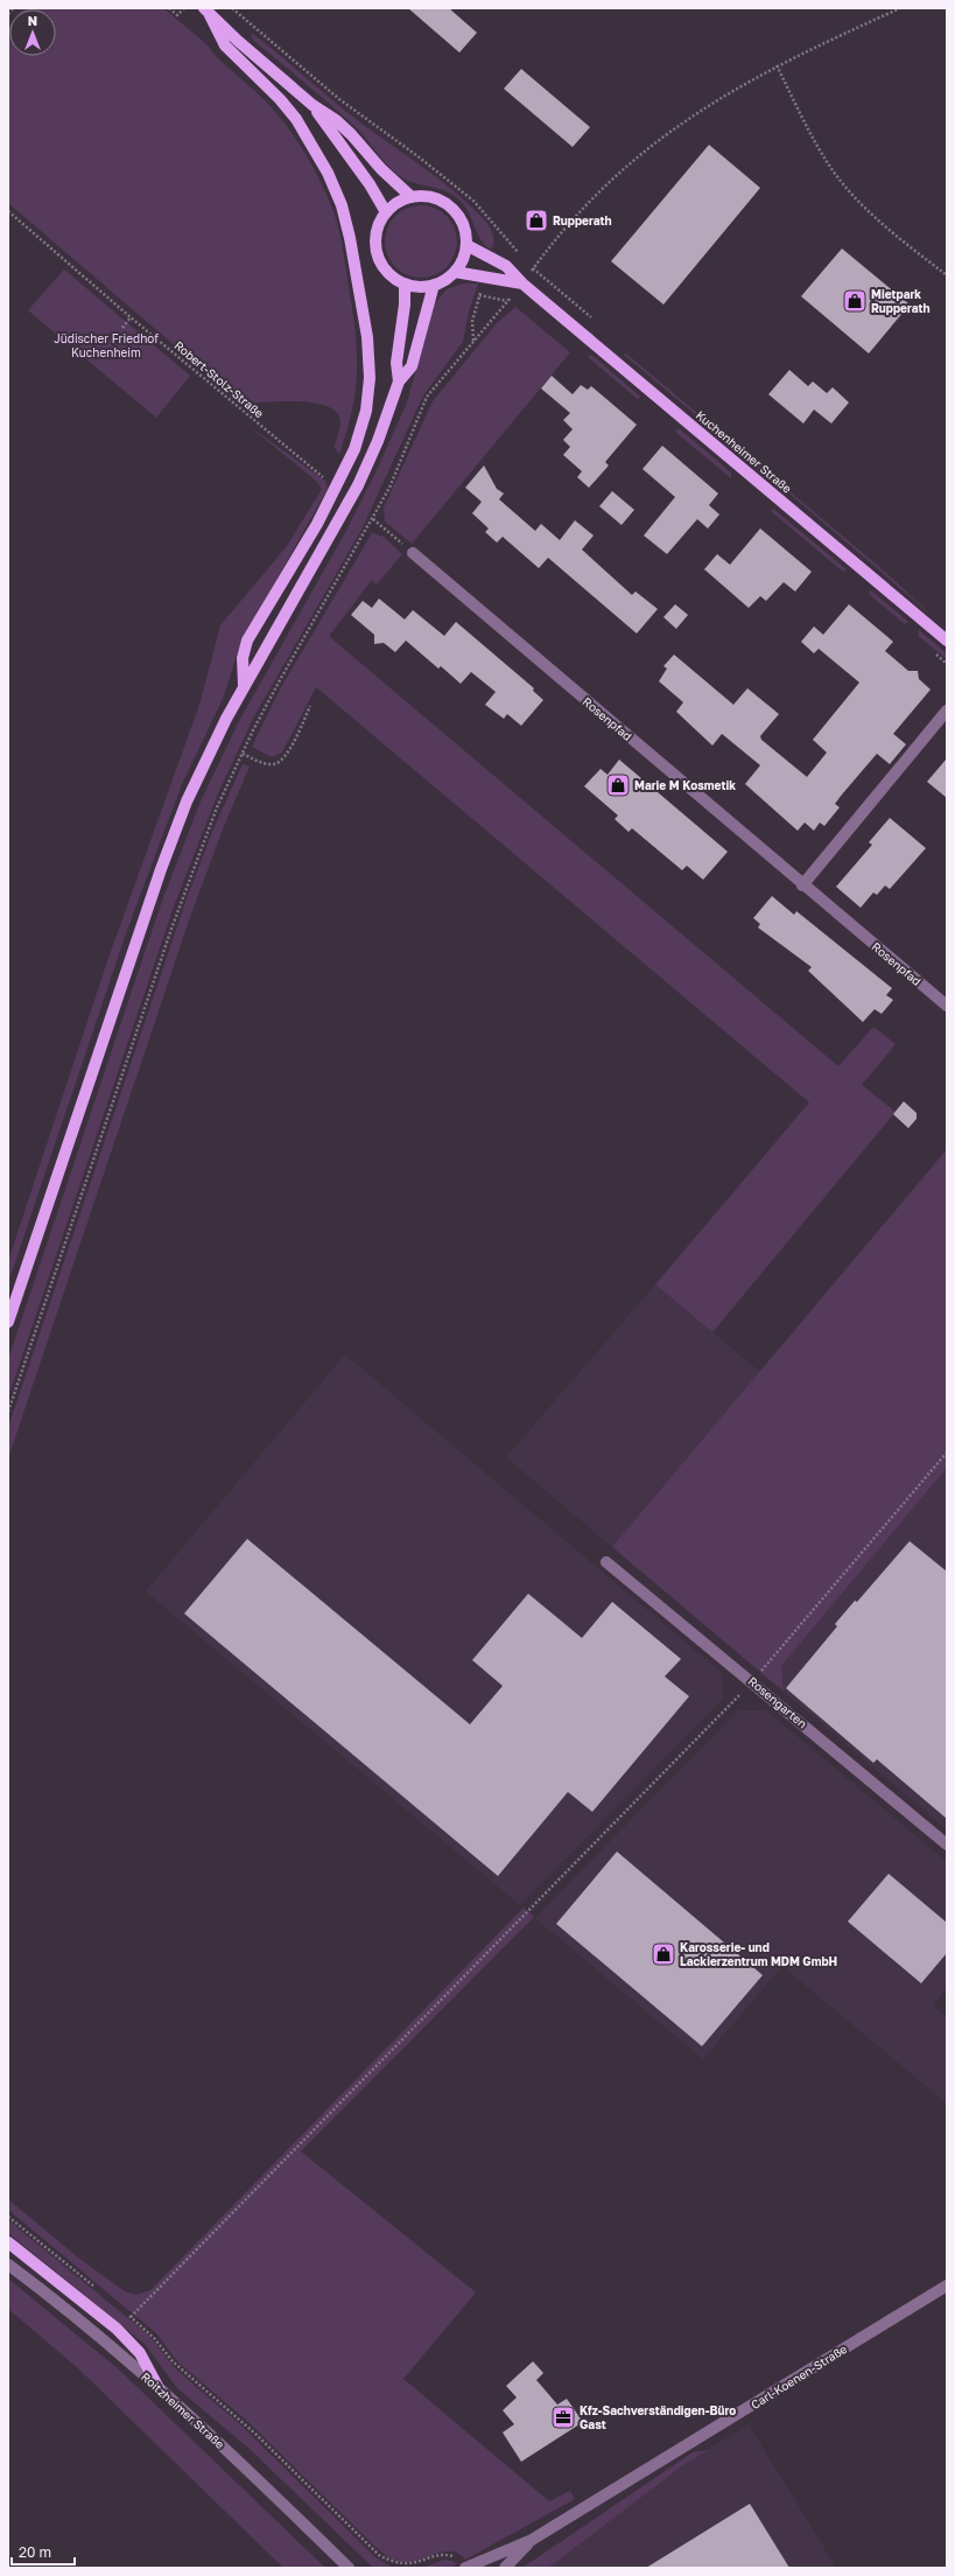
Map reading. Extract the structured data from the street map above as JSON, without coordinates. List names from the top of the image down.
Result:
{
  "streets": {
    "main road": ["Kuchenheimer Straße"],
    "street": [
      "Rosenpfad",
      "Rosengarten",
      "Carl-Koenen-Straße",
      "Roitzheimer Straße"
    ],
    "path": ["Robert-Stolz-Straße"]
  },
  "parks": ["Jüdischer Friedhof Kuchenheim"],
  "places": {
    "shop": [
      "Rupperath",
      "Mietpark Rupperath",
      "Marie M Kosmetik",
      "Karosserie- und Lackierzentrum MDM GmbH"
    ],
    "office": ["Kfz-Sachverständigen-Büro Gast"]
  },
  "scale_bar": "20 m",
  "north": "top"
}
